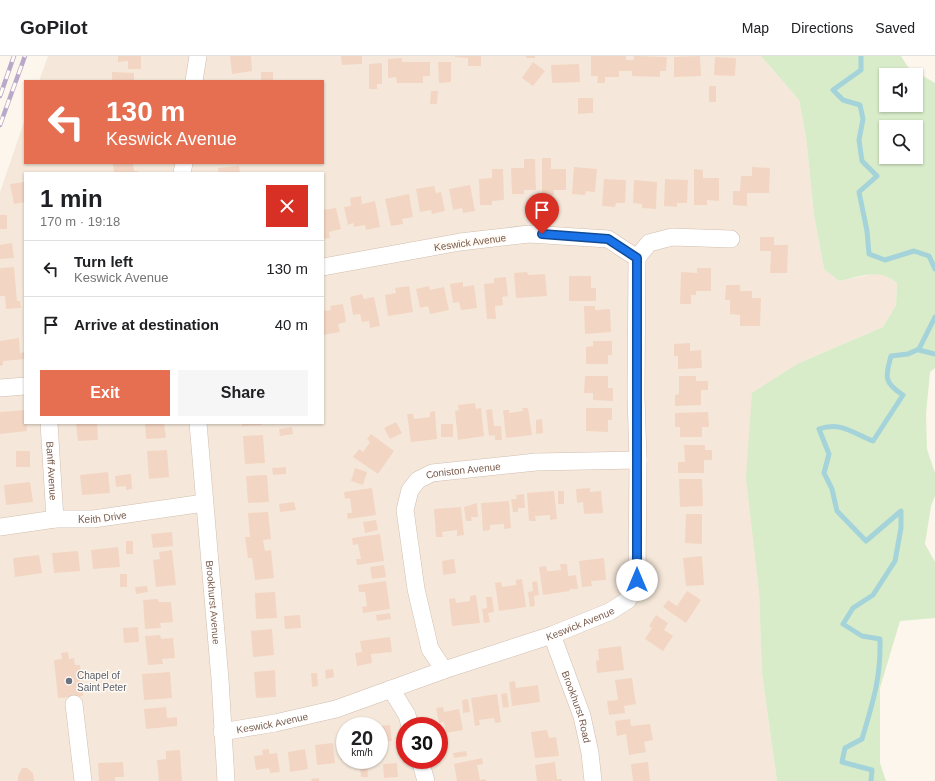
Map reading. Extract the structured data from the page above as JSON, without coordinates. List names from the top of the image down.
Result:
{
  "streets": {
    "street": [
      "Keswick Avenue",
      "Banff Avenue",
      "Coniston Avenue",
      "Keith Drive",
      "Brookhurst Avenue",
      "Brookhurst Road"
    ]
  },
  "crossings": [
    ["Keswick Avenue", "Coniston Avenue"],
    ["Keswick Avenue", "Brookhurst Avenue"],
    ["Keswick Avenue", "Brookhurst Road"],
    ["Banff Avenue", "Keith Drive"],
    ["Keith Drive", "Brookhurst Avenue"]
  ],
  "places": ["Chapel of Saint Peter"],
  "page": {
    "header": "GoPilot",
    "nav": ["Map", "Directions", "Saved"],
    "turn": ["130 m", "Keswick Avenue"],
    "heading": ["1 min", "170 m · 19:18"],
    "list": [
      {
        "name": "Turn left",
        "note": "Keswick Avenue",
        "value": "130 m"
      },
      {
        "name": "Arrive at destination",
        "value": "40 m"
      }
    ],
    "buttons": ["Exit", "Share"],
    "speed": "20 km/h",
    "limit": "30"
  }
}
